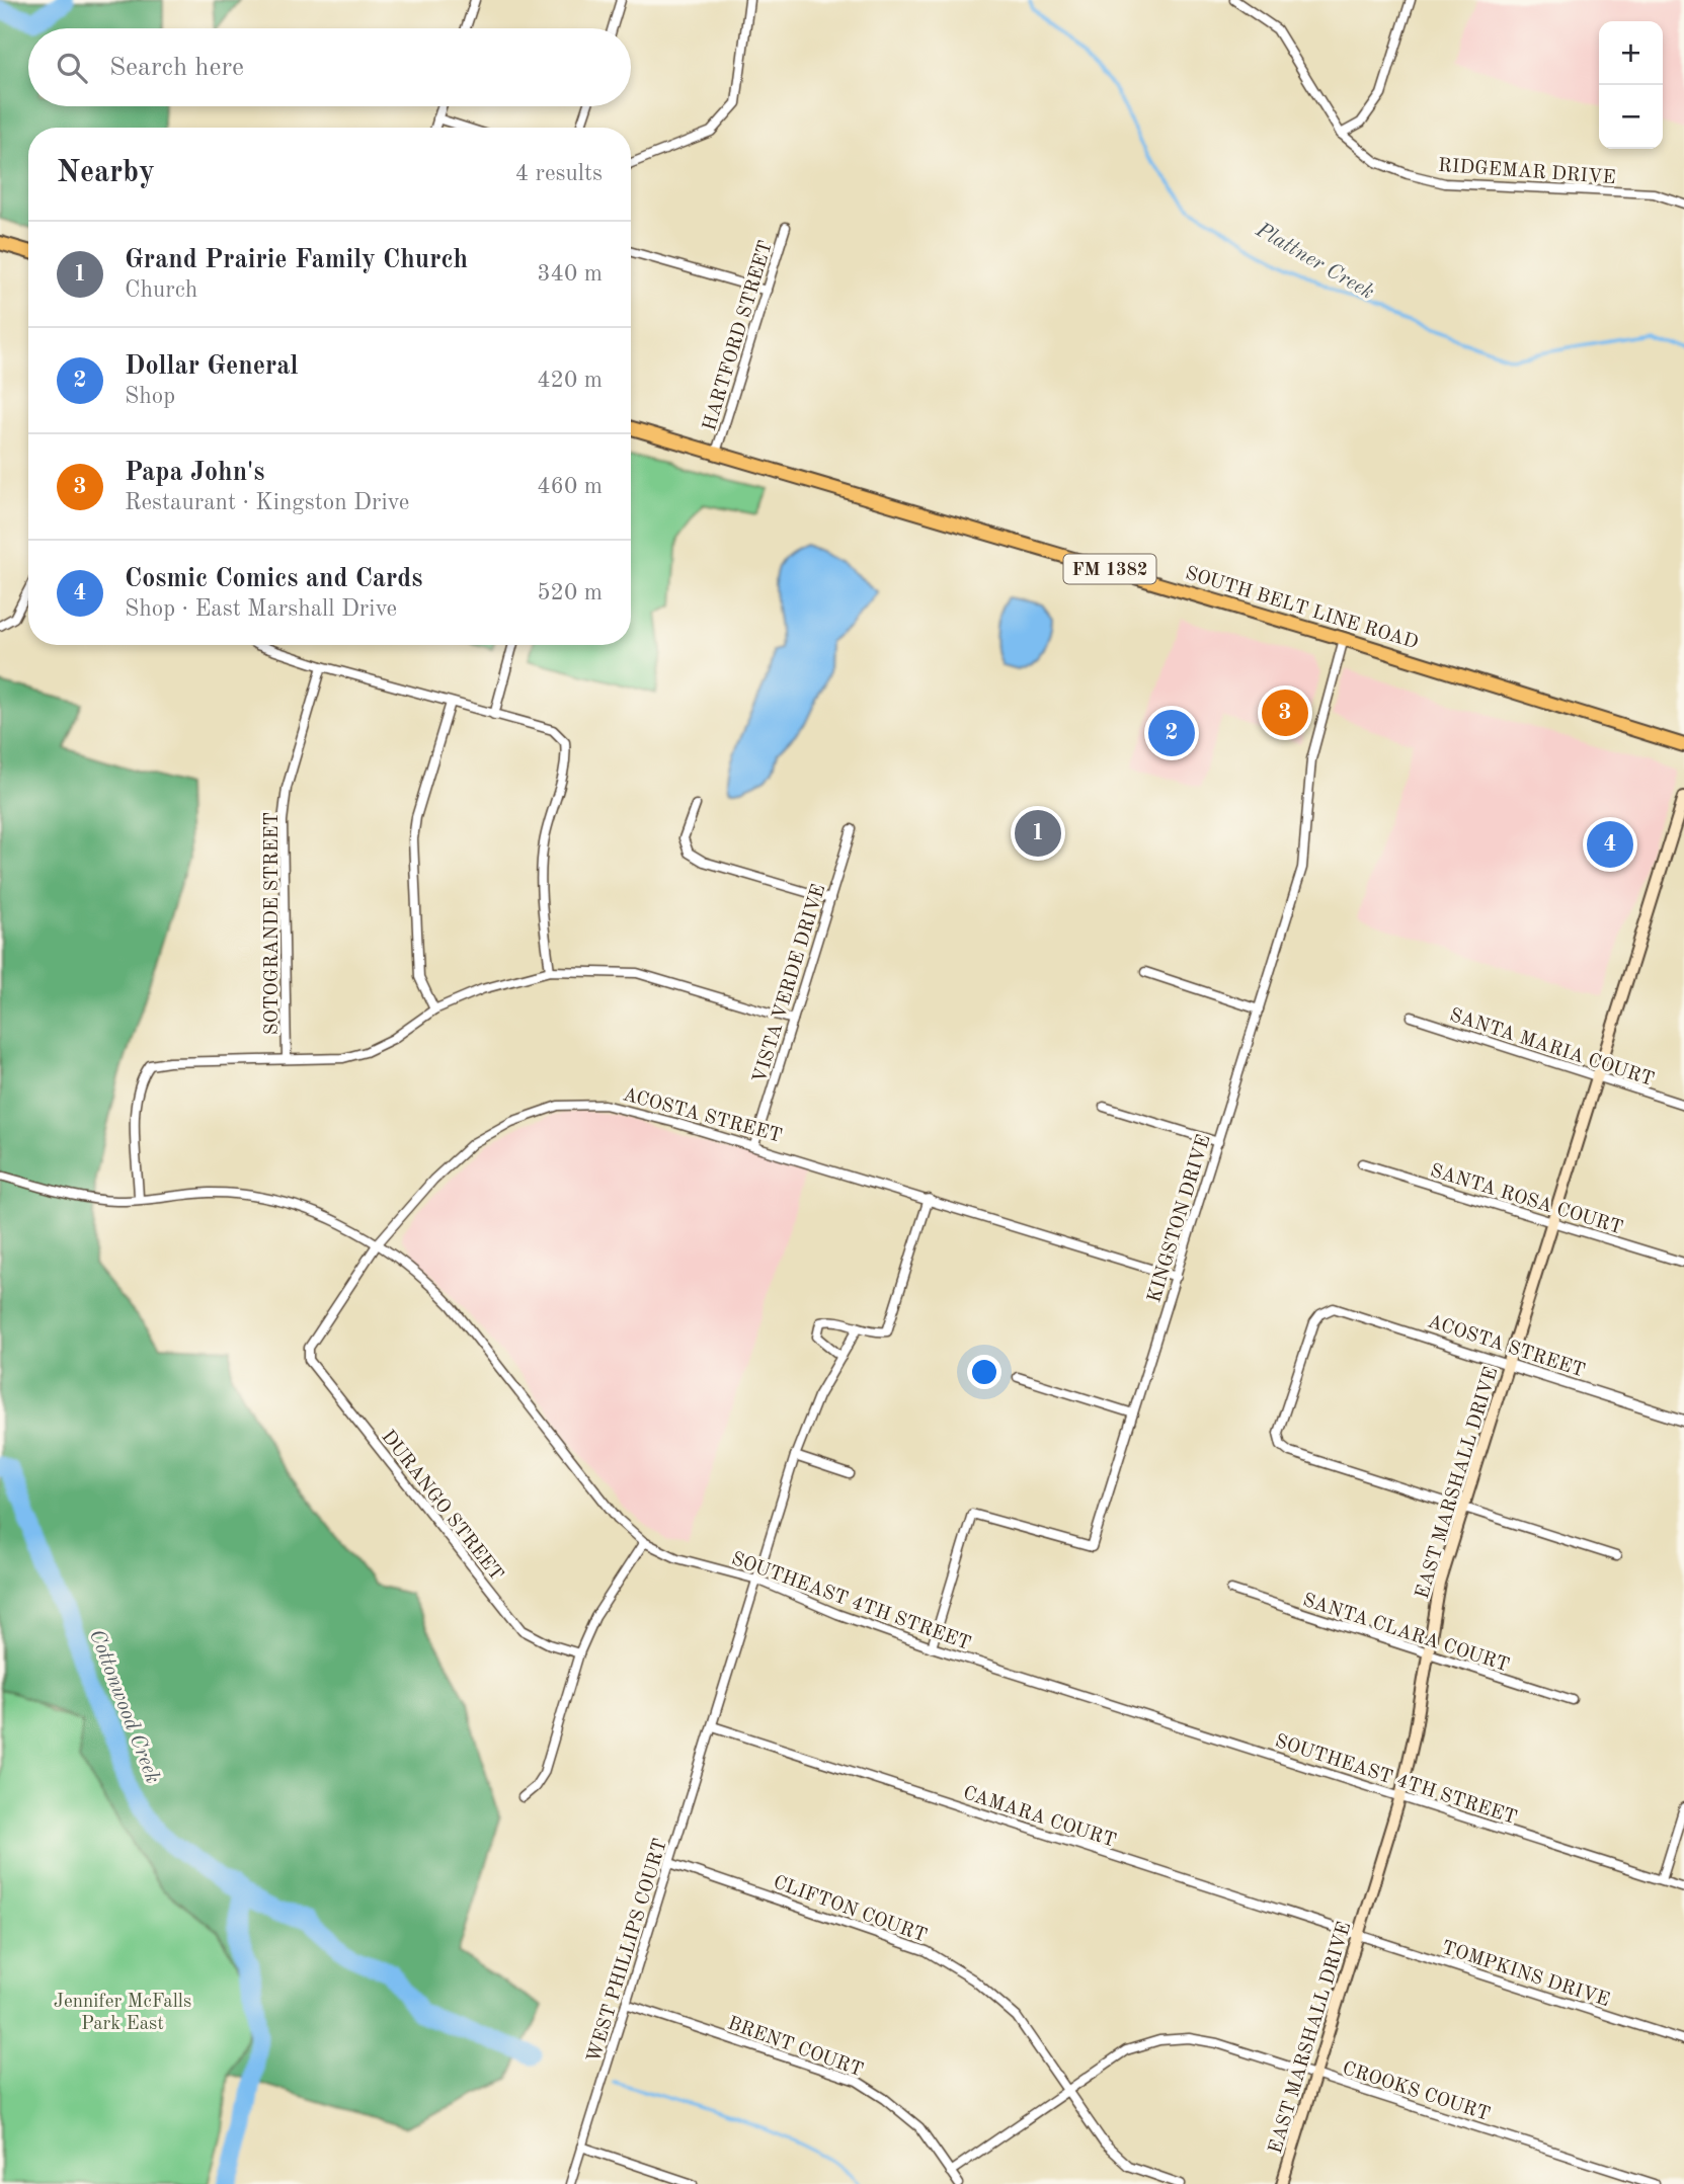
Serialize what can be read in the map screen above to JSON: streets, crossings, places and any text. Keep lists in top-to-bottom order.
{
  "streets": {
    "main road": ["FM 1382", "SOUTH BELT LINE ROAD", "EAST MARSHALL DRIVE"],
    "street": [
      "RIDGEMAR DRIVE",
      "HARTFORD STREET",
      "SOTOGRANDE STREET",
      "VISTA VERDE DRIVE",
      "SANTA MARIA COURT",
      "ACOSTA STREET",
      "SANTA ROSA COURT",
      "KINGSTON DRIVE",
      "DURANGO STREET",
      "SOUTHEAST 4TH STREET",
      "SANTA CLARA COURT",
      "CAMARA COURT",
      "CLIFTON COURT",
      "WEST PHILLIPS COURT",
      "TOMPKINS DRIVE",
      "BRENT COURT",
      "CROOKS COURT"
    ]
  },
  "crossings": [
    ["HARTFORD STREET", "SOUTH BELT LINE ROAD"],
    ["SOUTH BELT LINE ROAD", "KINGSTON DRIVE"],
    ["VISTA VERDE DRIVE", "ACOSTA STREET"],
    ["SANTA MARIA COURT", "EAST MARSHALL DRIVE"],
    ["ACOSTA STREET", "KINGSTON DRIVE"],
    ["ACOSTA STREET", "EAST MARSHALL DRIVE"],
    ["ACOSTA STREET", "DURANGO STREET"],
    ["ACOSTA STREET", "SOUTHEAST 4TH STREET"],
    ["SANTA ROSA COURT", "EAST MARSHALL DRIVE"],
    ["KINGSTON DRIVE", "SOUTHEAST 4TH STREET"],
    ["EAST MARSHALL DRIVE", "SOUTHEAST 4TH STREET"],
    ["EAST MARSHALL DRIVE", "SANTA CLARA COURT"],
    ["EAST MARSHALL DRIVE", "CAMARA COURT"],
    ["EAST MARSHALL DRIVE", "TOMPKINS DRIVE"],
    ["EAST MARSHALL DRIVE", "CROOKS COURT"],
    ["SOUTHEAST 4TH STREET", "WEST PHILLIPS COURT"],
    ["CAMARA COURT", "WEST PHILLIPS COURT"],
    ["CAMARA COURT", "TOMPKINS DRIVE"],
    ["CLIFTON COURT", "WEST PHILLIPS COURT"],
    ["CLIFTON COURT", "CROOKS COURT"],
    ["WEST PHILLIPS COURT", "BRENT COURT"],
    ["BRENT COURT", "CROOKS COURT"]
  ],
  "water": ["Plattner Creek", "Cottonwood Creek"],
  "parks": ["Jennifer McFalls Park East"],
  "page": {
    "map_buttons": ["+", "−"],
    "search": "Search here",
    "heading": ["Nearby", "4 results"],
    "list": [
      {
        "mark": "1",
        "name": "Grand Prairie Family Church",
        "note": "Church",
        "value": "340 m"
      },
      {
        "mark": "2",
        "name": "Dollar General",
        "note": "Shop",
        "value": "420 m"
      },
      {
        "mark": "3",
        "name": "Papa John's",
        "note": "Restaurant · Kingston Drive",
        "value": "460 m"
      },
      {
        "mark": "4",
        "name": "Cosmic Comics and Cards",
        "note": "Shop · East Marshall Drive",
        "value": "520 m"
      }
    ],
    "pins": [
      "3",
      "2",
      "1",
      "4"
    ]
  }
}
